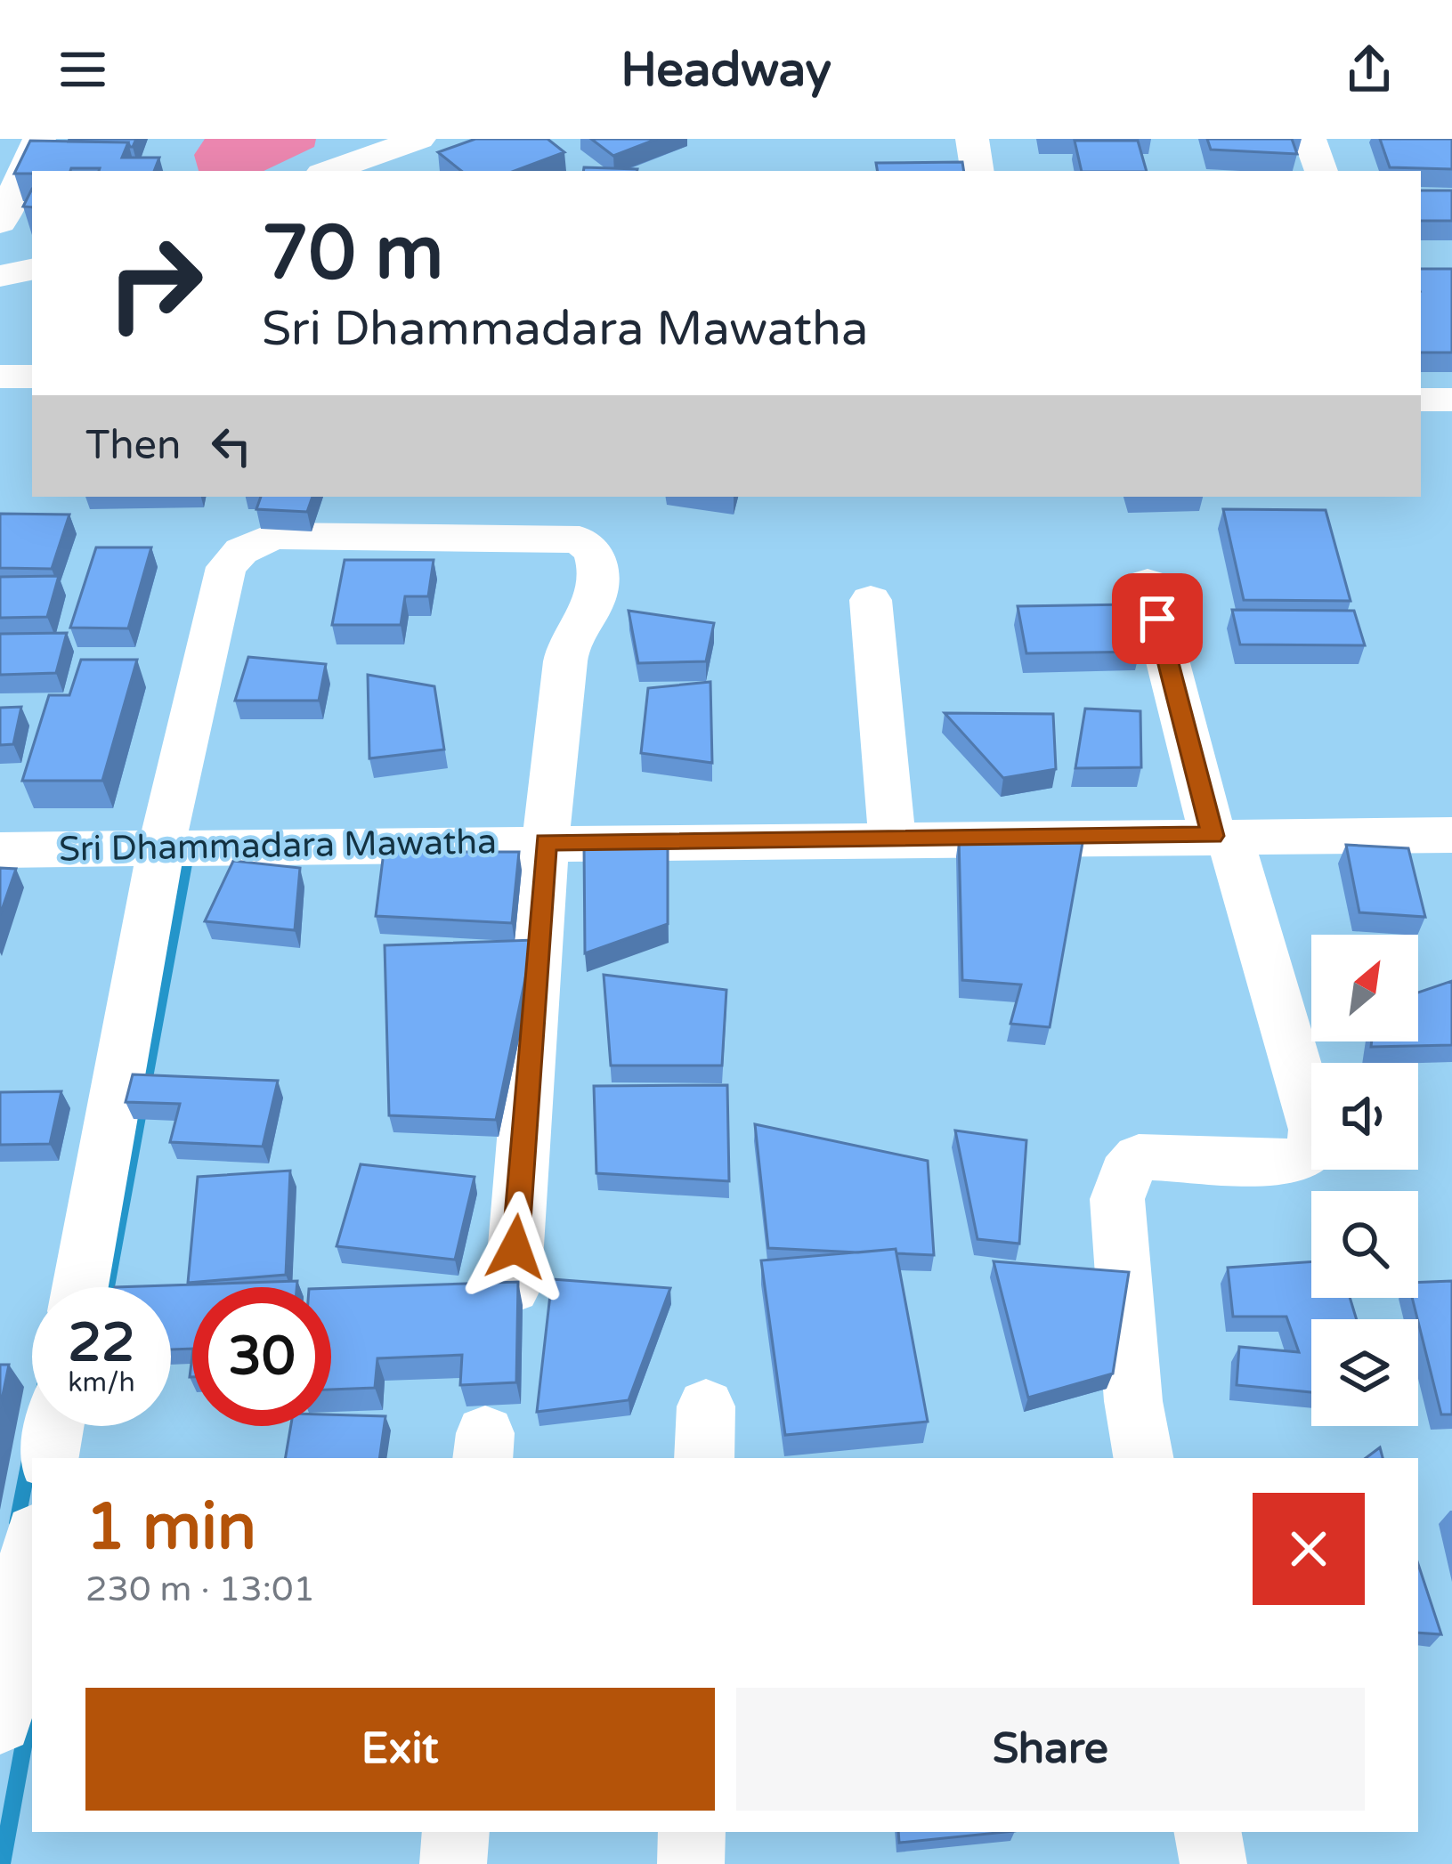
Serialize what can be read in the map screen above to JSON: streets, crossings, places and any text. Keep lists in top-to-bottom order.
{
  "streets": {
    "street": ["Sri Dhammadara Mawatha"]
  },
  "north": "top right",
  "page": {
    "header": "Headway",
    "turn": ["70 m", "Sri Dhammadara Mawatha"],
    "then": "Then",
    "speed": "22 km/h",
    "limit": "30",
    "heading": ["1 min", "230 m · 13:01"],
    "buttons": ["Exit", "Share"]
  }
}
